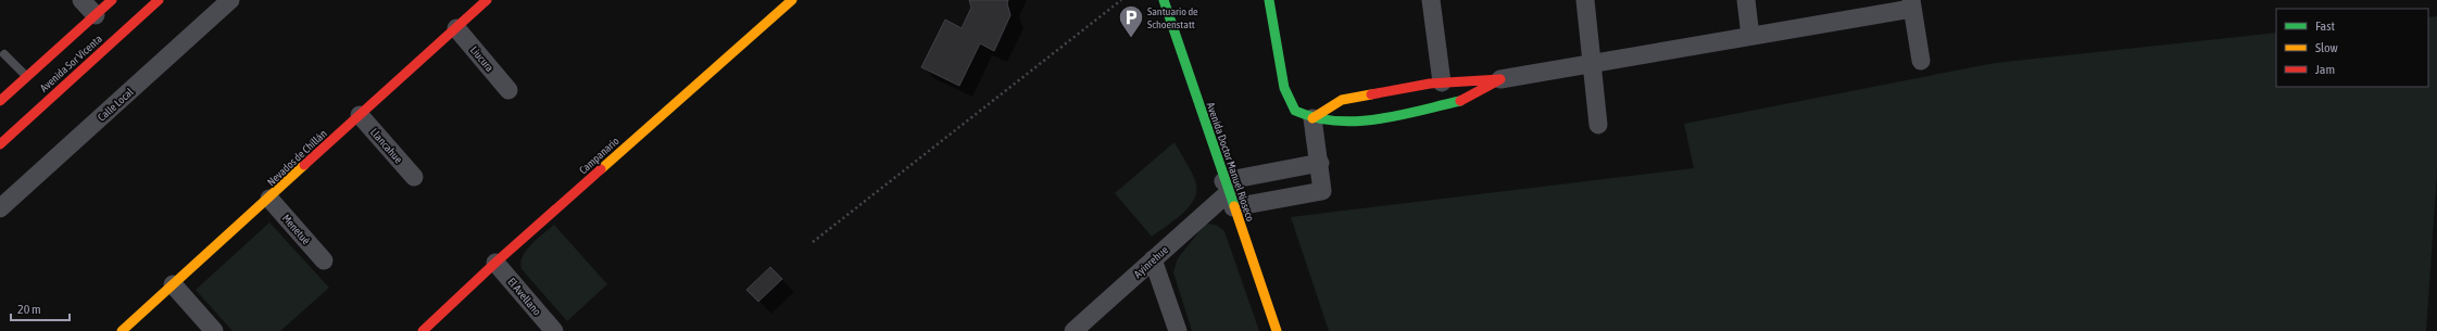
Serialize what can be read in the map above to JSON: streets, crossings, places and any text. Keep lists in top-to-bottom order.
{
  "streets": {
    "street": [
      "Liucura",
      "Avenida Sor Vicenta",
      "Calle Local",
      "Llancahue",
      "Campanario",
      "Nevados de Chillán",
      "Avenida Doctor Manuel Rioseco",
      "Menetué",
      "Ayinrehue",
      "El Avellano"
    ]
  },
  "crossings": [
    ["Liucura", "Nevados de Chillán"],
    ["Llancahue", "Nevados de Chillán"],
    ["Campanario", "El Avellano"],
    ["Nevados de Chillán", "Menetué"],
    ["Avenida Doctor Manuel Rioseco", "Ayinrehue"]
  ],
  "places": {
    "parking": ["Santuario de Schoenstatt"]
  },
  "legend": ["Fast", "Slow", "Jam"],
  "scale_bar": "20 m"
}
